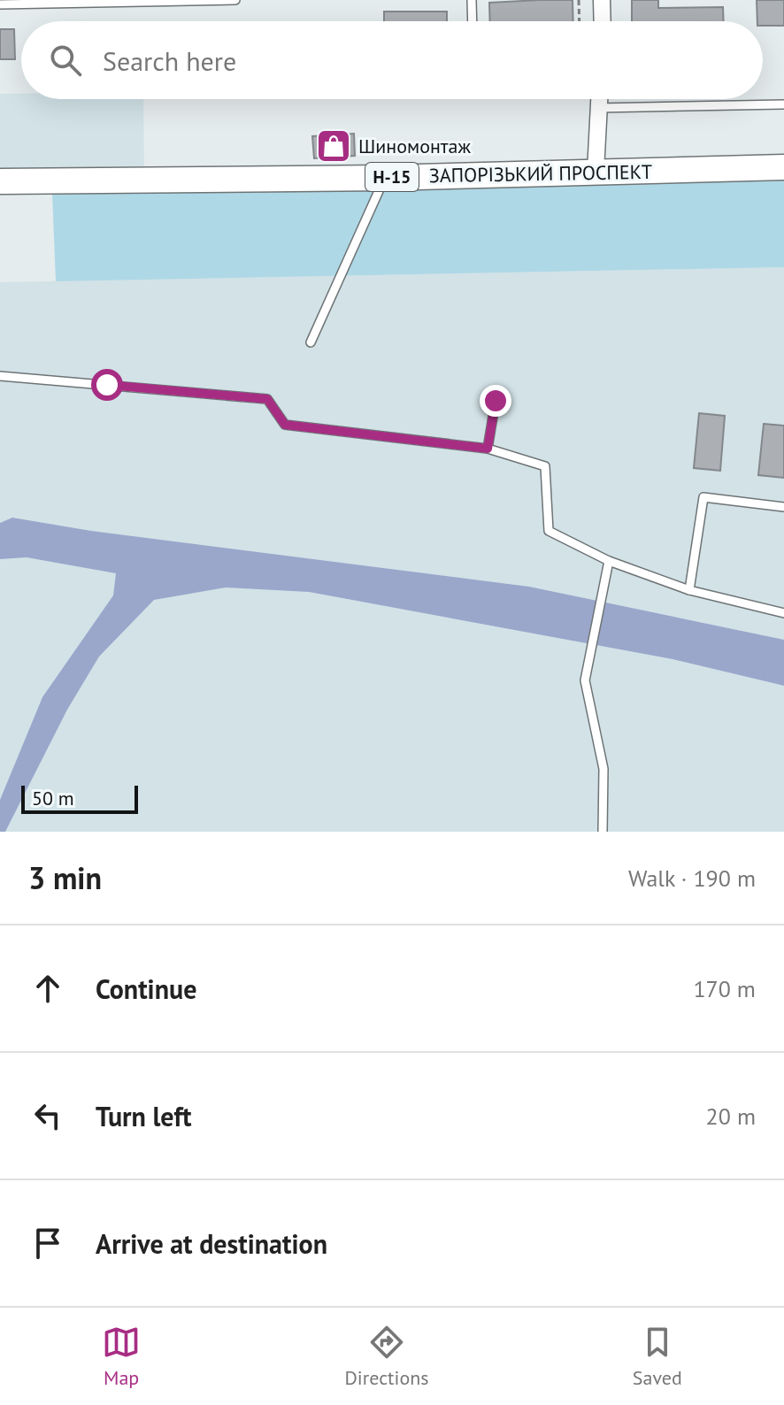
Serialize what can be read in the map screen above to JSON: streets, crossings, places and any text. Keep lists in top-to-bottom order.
{
  "streets": {
    "main road": ["ЗАПОРІЗЬКИЙ ПРОСПЕКТ", "Н-15"]
  },
  "places": {
    "shop": ["Шиномонтаж"]
  },
  "scale_bar": "50 m",
  "page": {
    "search": "Search here",
    "scale": "50 m",
    "heading": ["3 min", "Walk · 190 m"],
    "list": [
      ["Continue", "170 m"],
      ["Turn left", "20 m"],
      "Arrive at destination"
    ],
    "nav": ["Map", "Directions", "Saved"]
  }
}
